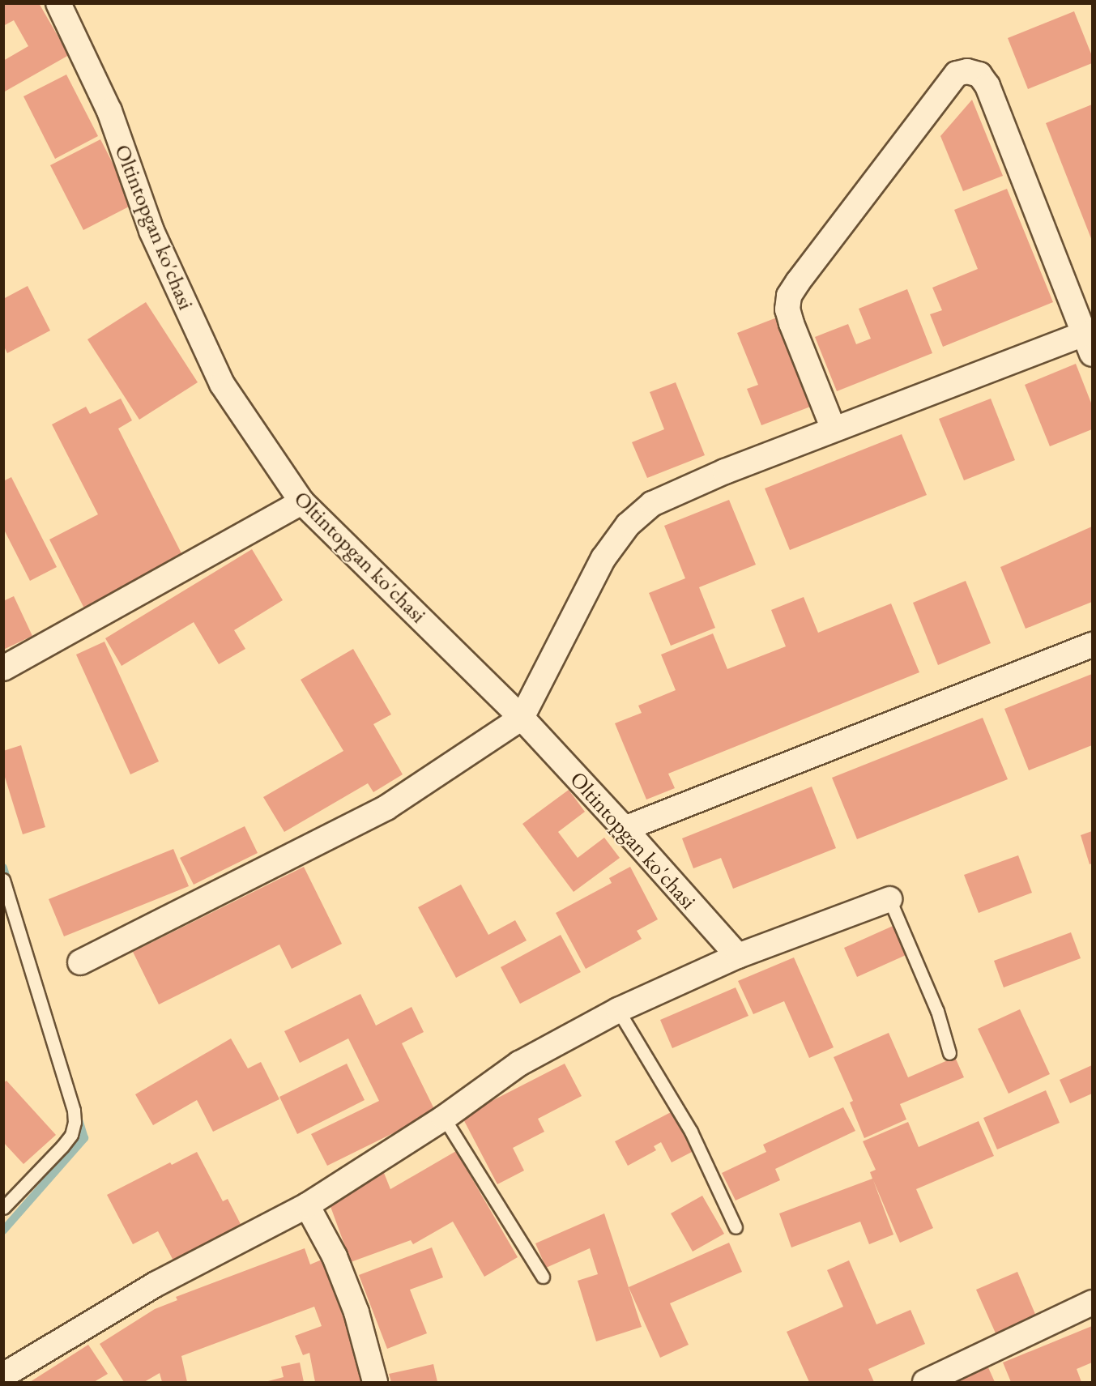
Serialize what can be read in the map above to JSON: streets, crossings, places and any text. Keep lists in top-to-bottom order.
{
  "streets": {
    "street": ["Oltintopgan ko'chasi"]
  }
}
